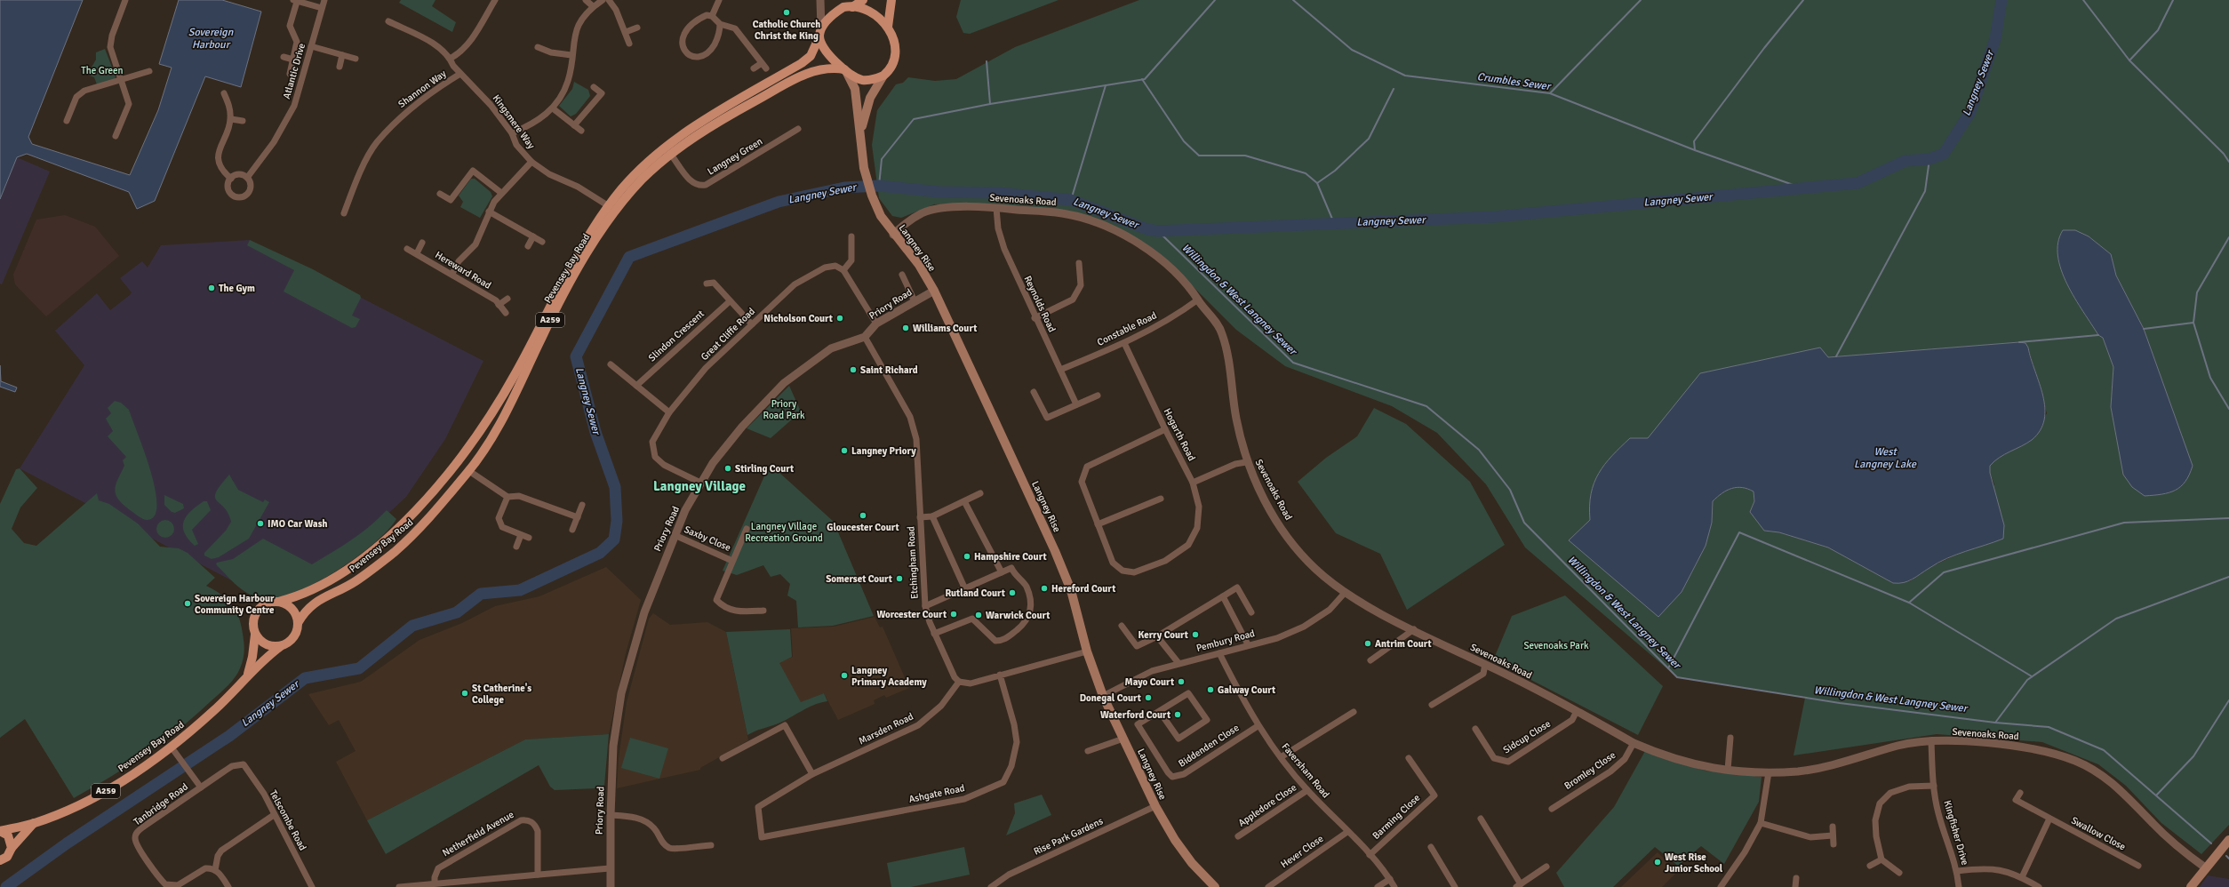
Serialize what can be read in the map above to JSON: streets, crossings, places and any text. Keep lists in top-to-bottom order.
{
  "streets": {
    "main road": ["Langney Rise", "Pevensey Bay Road", "A259"],
    "street": [
      "Atlantic Drive",
      "Shannon Way",
      "Kingsmere Way",
      "Langney Green",
      "Sevenoaks Road",
      "Hereward Road",
      "Priory Road",
      "Reynolds Road",
      "Constable Road",
      "Great Cliffe Road",
      "Slindon Crescent",
      "Hogarth Road",
      "Saxby Close",
      "Etchingham Road",
      "Pembury Road",
      "Marsden Road",
      "Sidcup Close",
      "Biddenden Close",
      "Faversham Road",
      "Bromley Close",
      "Ashgate Road",
      "Tanbridge Road",
      "Appledore Close",
      "Barming Close",
      "Telscombe Road",
      "Kingfisher Drive",
      "Netherfield Avenue",
      "Swallow Close",
      "Rise Park Gardens",
      "Hever Close"
    ]
  },
  "crossings": [
    ["Shannon Way", "Kingsmere Way"],
    ["Kingsmere Way", "Pevensey Bay Road"],
    ["Langney Green", "Pevensey Bay Road"],
    ["Sevenoaks Road", "Langney Rise"],
    ["Sevenoaks Road", "Reynolds Road"],
    ["Sevenoaks Road", "Constable Road"],
    ["Sevenoaks Road", "Pembury Road"],
    ["Sevenoaks Road", "Sidcup Close"],
    ["Sevenoaks Road", "Bromley Close"],
    ["Sevenoaks Road", "Kingfisher Drive"],
    ["Langney Rise", "Pevensey Bay Road"],
    ["Langney Rise", "Priory Road"],
    ["Langney Rise", "Pembury Road"],
    ["Langney Rise", "Rise Park Gardens"],
    ["Pevensey Bay Road", "Tanbridge Road"],
    ["Priory Road", "Great Cliffe Road"],
    ["Priory Road", "Saxby Close"],
    ["Priory Road", "Etchingham Road"],
    ["Reynolds Road", "Constable Road"],
    ["Constable Road", "Hogarth Road"],
    ["Etchingham Road", "Marsden Road"],
    ["Pembury Road", "Faversham Road"],
    ["Marsden Road", "Ashgate Road"],
    ["Biddenden Close", "Faversham Road"],
    ["Faversham Road", "Appledore Close"],
    ["Faversham Road", "Barming Close"],
    ["Faversham Road", "Hever Close"],
    ["Tanbridge Road", "Telscombe Road"]
  ],
  "districts": ["Langney Village"],
  "water": [
    "Sovereign Harbour",
    "Crumbles Sewer",
    "Langney Sewer",
    "Willingdon & West Langney Sewer",
    "West Langney Lake"
  ],
  "parks": [
    "The Green",
    "Priory Road Park",
    "Langney Village Recreation Ground",
    "Sevenoaks Park"
  ],
  "places": [
    "Catholic Church Christ the King",
    "The Gym",
    "Nicholson Court",
    "Williams Court",
    "Saint Richard",
    "Langney Priory",
    "Stirling Court",
    "Gloucester Court",
    "IMO Car Wash",
    "Hampshire Court",
    "Somerset Court",
    "Hereford Court",
    "Rutland Court",
    "Sovereign Harbour Community Centre",
    "Worcester Court",
    "Warwick Court",
    "Kerry Court",
    "Antrim Court",
    "Langney Primary Academy",
    "Mayo Court",
    "Galway Court",
    "St Catherine's College",
    "Donegal Court",
    "Waterford Court",
    "West Rise Junior School"
  ]
}
